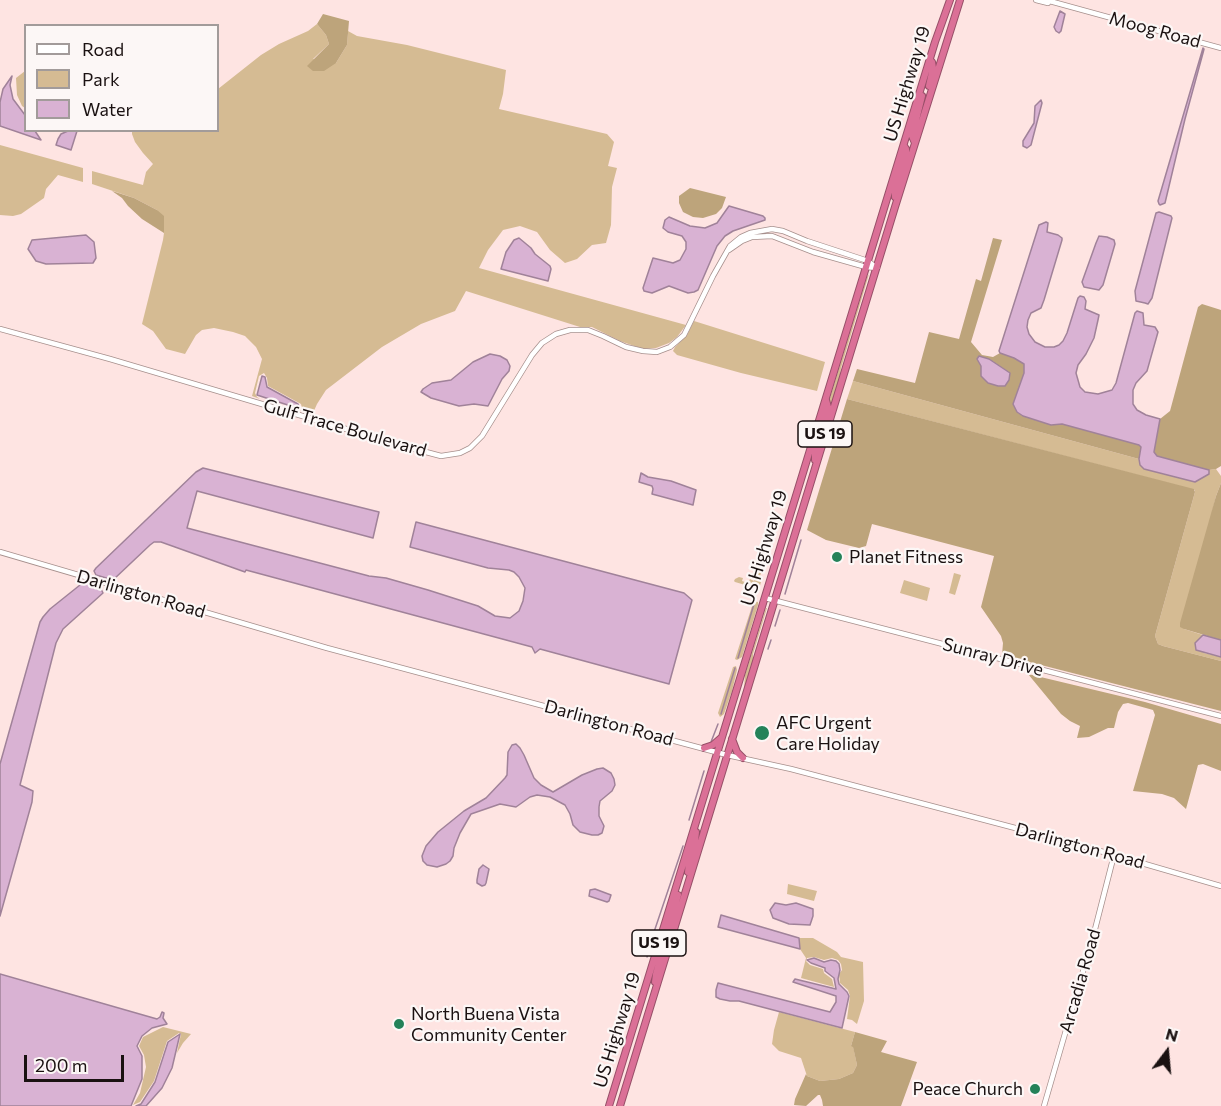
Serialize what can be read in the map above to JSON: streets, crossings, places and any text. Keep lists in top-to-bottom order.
{
  "streets": {
    "highway": ["US Highway 19", "US 19"],
    "street": [
      "Moog Road",
      "Gulf Trace Boulevard",
      "Darlington Road",
      "Sunray Drive",
      "Arcadia Road"
    ]
  },
  "crossings": [
    ["US Highway 19", "Gulf Trace Boulevard"],
    ["US Highway 19", "Darlington Road"],
    ["US Highway 19", "Sunray Drive"],
    ["Darlington Road", "Arcadia Road"]
  ],
  "places": [
    "Planet Fitness",
    "AFC Urgent Care Holiday",
    "North Buena Vista Community Center",
    "Peace Church"
  ],
  "legend": ["Road", "Park", "Water"],
  "scale_bar": "200 m",
  "north": "top"
}
